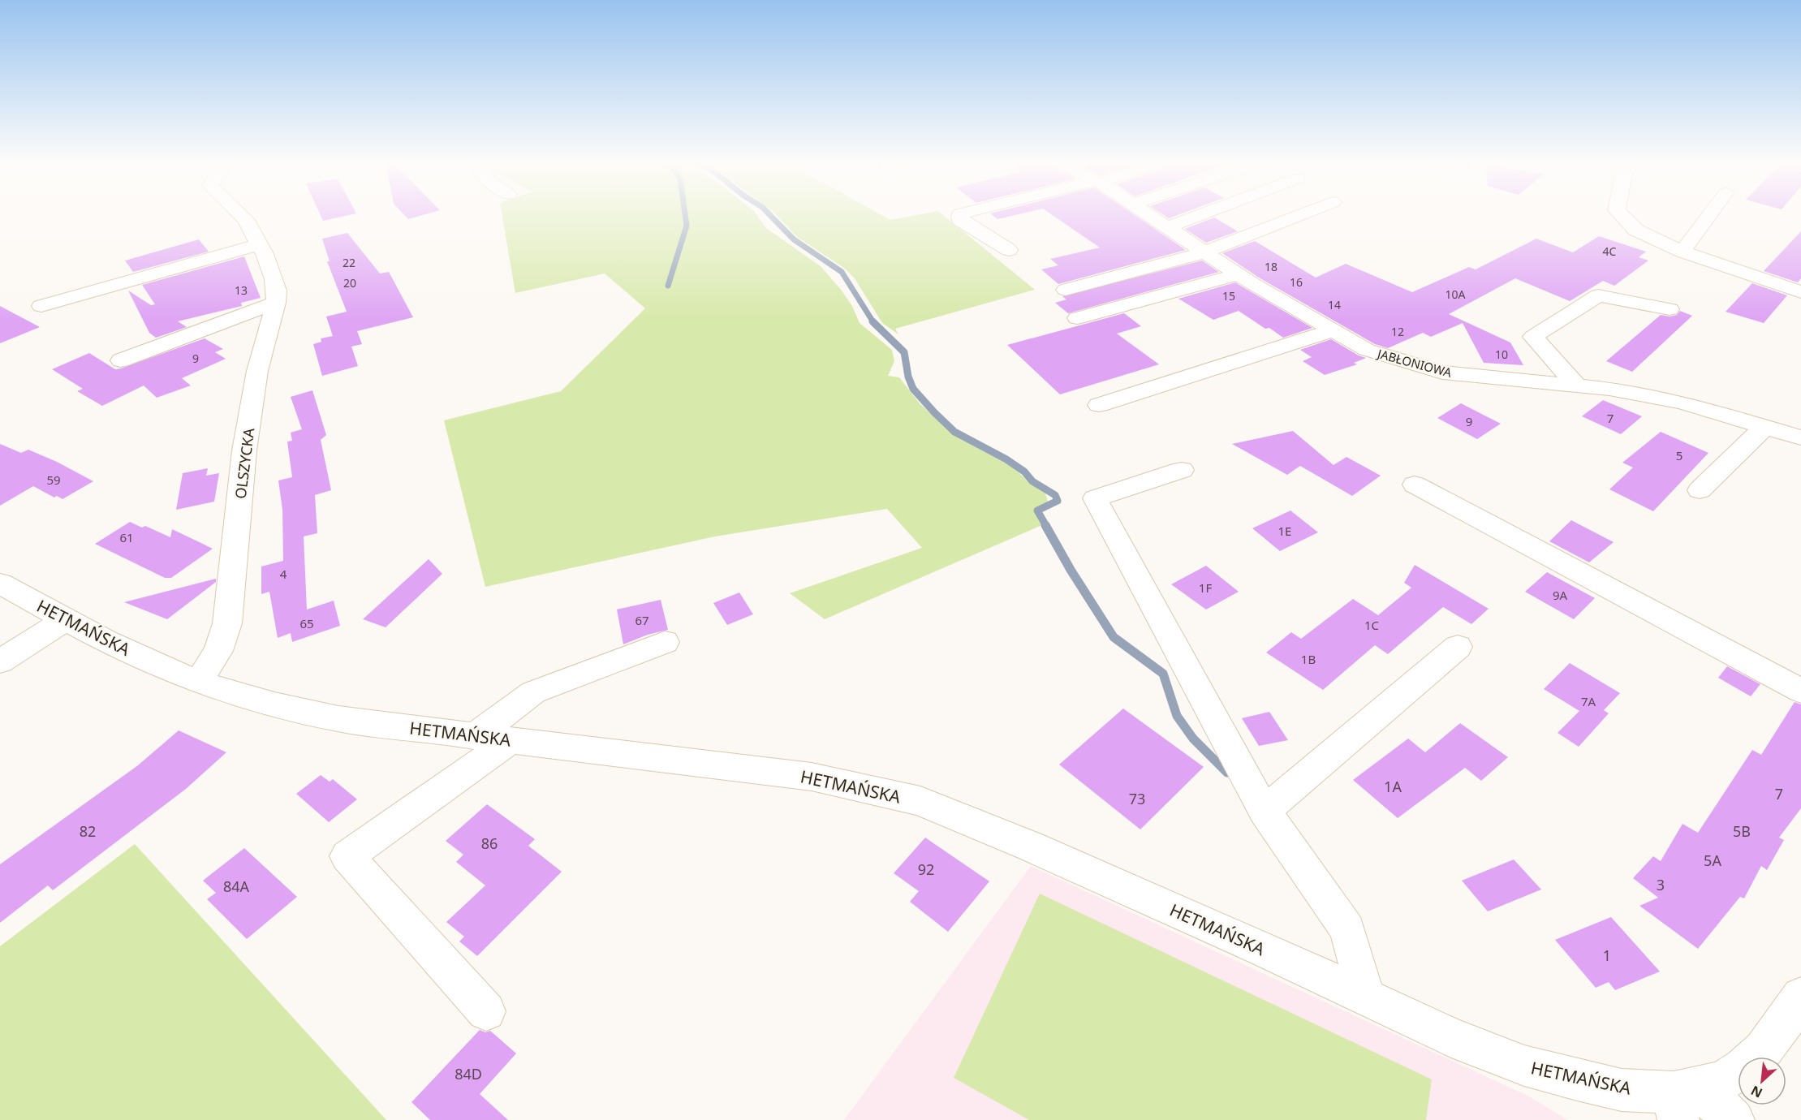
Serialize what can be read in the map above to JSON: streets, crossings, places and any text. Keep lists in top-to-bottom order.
{
  "streets": {
    "street": ["JABŁONIOWA", "OLSZYCKA", "HETMAŃSKA"]
  },
  "crossings": [
    ["OLSZYCKA", "HETMAŃSKA"]
  ],
  "house_numbers": [
    "4C",
    "22",
    "18",
    "16",
    "20",
    "13",
    "10A",
    "15",
    "14",
    "12",
    "10",
    "9",
    "7",
    "9",
    "5",
    "59",
    "1E",
    "61",
    "4",
    "1F",
    "9A",
    "67",
    "65",
    "1C",
    "1B",
    "7A",
    "1A",
    "7",
    "73",
    "82",
    "5B",
    "86",
    "5A",
    "92",
    "3",
    "84A",
    "1",
    "84D"
  ],
  "north": "bottom left"
}
